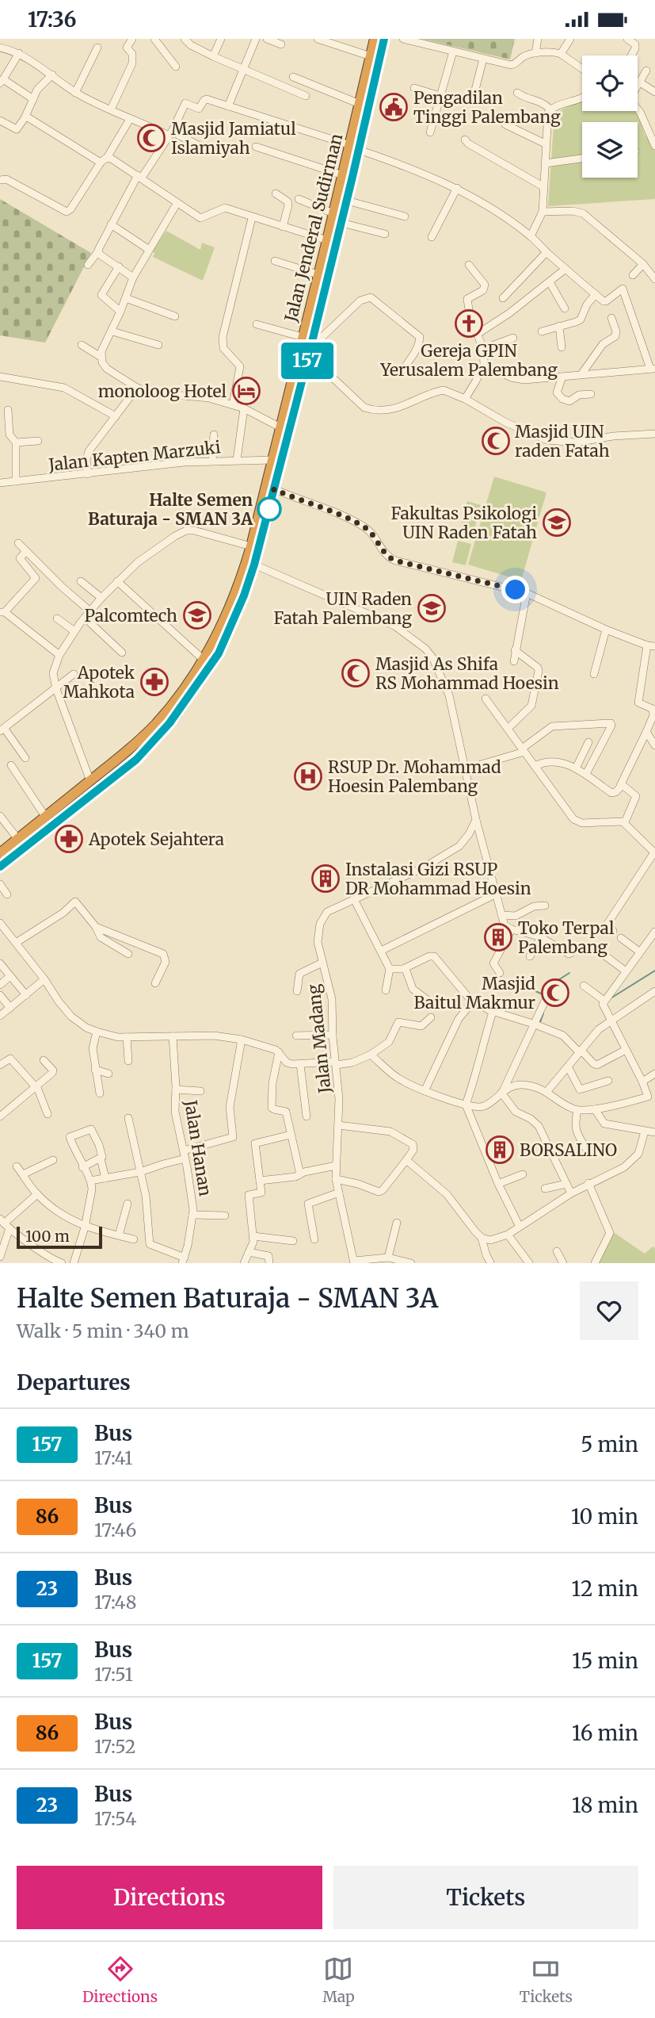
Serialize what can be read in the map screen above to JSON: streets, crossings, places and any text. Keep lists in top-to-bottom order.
{
  "streets": {
    "highway": ["Jalan Jenderal Sudirman"],
    "street": ["Jalan Kapten Marzuki", "Jalan Madang", "Jalan Hanan"]
  },
  "crossings": [
    ["Jalan Jenderal Sudirman", "Jalan Kapten Marzuki"]
  ],
  "places": {
    "public building": ["Pengadilan Tinggi Palembang"],
    "mosque": [
      "Masjid Jamiatul Islamiyah",
      "Masjid UIN raden Fatah",
      "Masjid As Shifa RS Mohammad Hoesin",
      "Masjid Baitul Makmur"
    ],
    "church": ["Gereja GPIN Yerusalem Palembang"],
    "hotel": ["monoloog Hotel"],
    "other": ["Halte Semen Baturaja - SMAN 3A"],
    "school or university": ["Fakultas Psikologi UIN Raden Fatah", "UIN Raden Fatah Palembang", "Palcomtech"],
    "pharmacy": ["Apotek Mahkota", "Apotek Sejahtera"],
    "hospital": ["RSUP Dr. Mohammad Hoesin Palembang"],
    "building": ["Instalasi Gizi RSUP DR Mohammad Hoesin", "Toko Terpal Palembang", "BORSALINO"]
  },
  "lines": ["bus line 157"],
  "scale_bar": "100 m",
  "page": {
    "status": "17:36",
    "on_map": "157",
    "scale": "100 m",
    "heading": [
      ["Halte Semen Baturaja - SMAN 3A", "Walk · 5 min · 340 m"],
      "Departures"
    ],
    "list": [
      {
        "mark": "157",
        "name": "Bus",
        "note": "17:41",
        "value": "5 min"
      },
      {
        "mark": "86",
        "name": "Bus",
        "note": "17:46",
        "value": "10 min"
      },
      {
        "mark": "23",
        "name": "Bus",
        "note": "17:48",
        "value": "12 min"
      },
      {
        "mark": "157",
        "name": "Bus",
        "note": "17:51",
        "value": "15 min"
      },
      {
        "mark": "86",
        "name": "Bus",
        "note": "17:52",
        "value": "16 min"
      },
      {
        "mark": "23",
        "name": "Bus",
        "note": "17:54",
        "value": "18 min"
      }
    ],
    "buttons": ["Directions", "Tickets"],
    "tabs": ["Directions", "Map", "Tickets"]
  }
}
